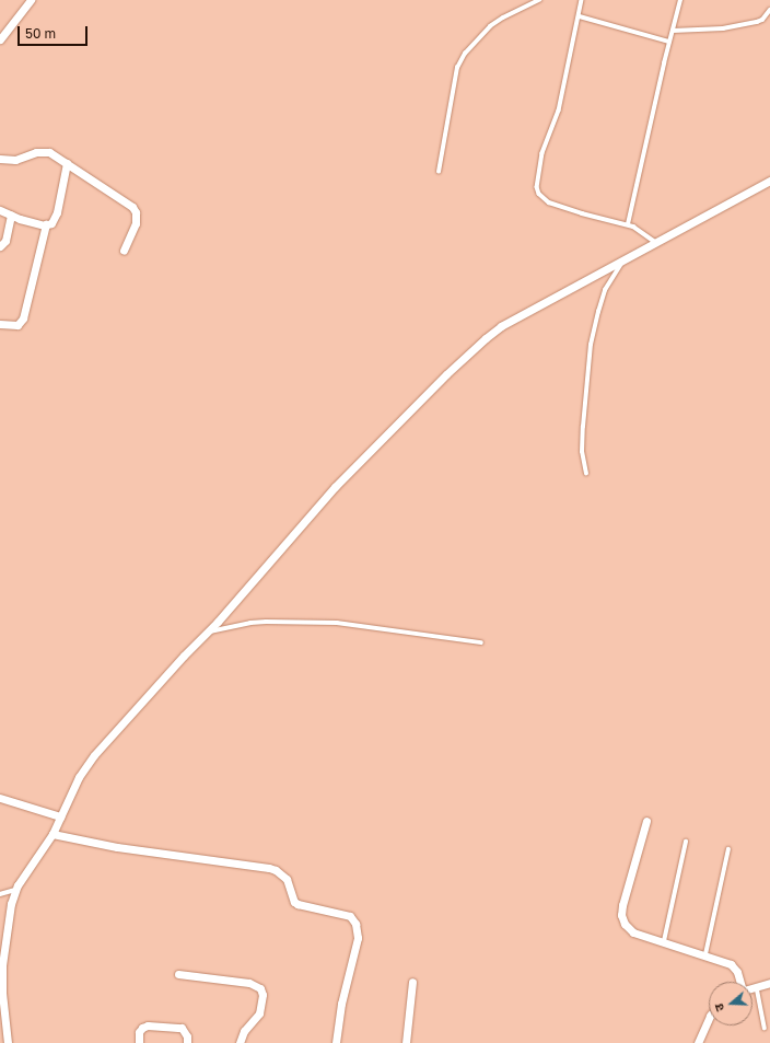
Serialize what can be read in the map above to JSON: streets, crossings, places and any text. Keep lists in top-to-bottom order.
{
  "scale_bar": "50 m",
  "north": "left"
}
